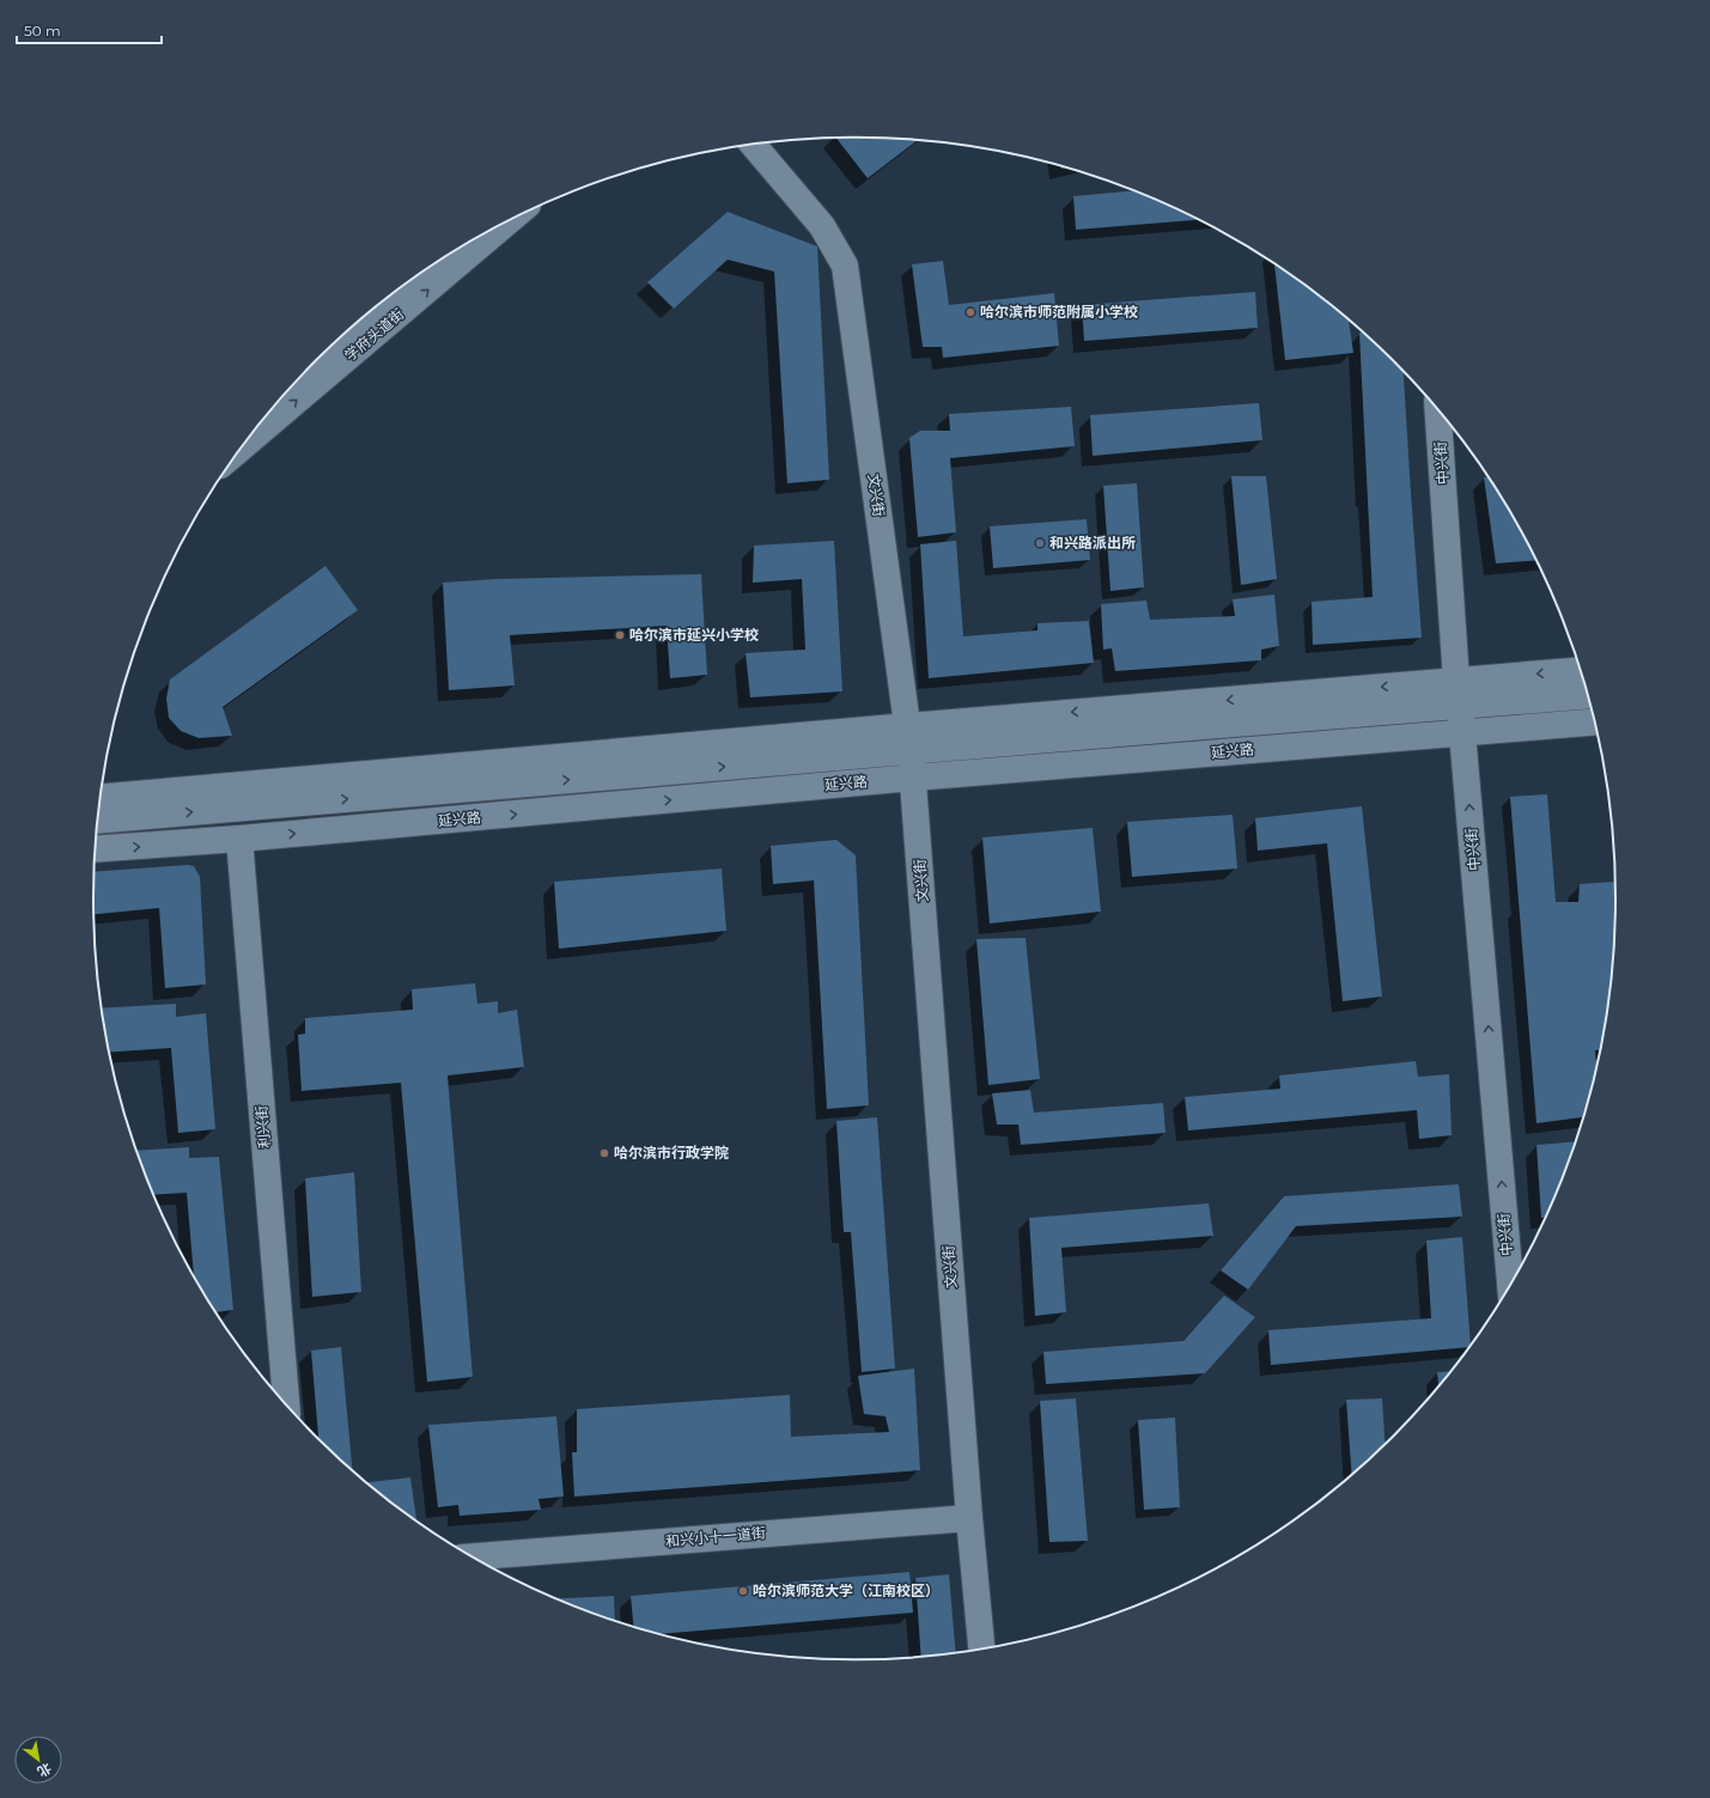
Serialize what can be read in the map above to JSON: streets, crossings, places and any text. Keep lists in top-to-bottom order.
{
  "streets": {
    "main road": [
      "学府头道街",
      "中兴街",
      "文兴街",
      "延兴路",
      "利兴街",
      "和兴小十一道街"
    ]
  },
  "crossings": [
    ["中兴街", "延兴路"],
    ["文兴街", "延兴路"],
    ["文兴街", "和兴小十一道街"],
    ["延兴路", "利兴街"]
  ],
  "one_way": ["学府头道街", "中兴街"],
  "places": [
    "哈尔滨市师范附属小学校",
    "和兴路派出所",
    "哈尔滨市延兴小学校",
    "哈尔滨市行政学院",
    "哈尔滨师范大学（江南校区）"
  ],
  "scale_bar": "50 m",
  "north": "bottom right"
}
